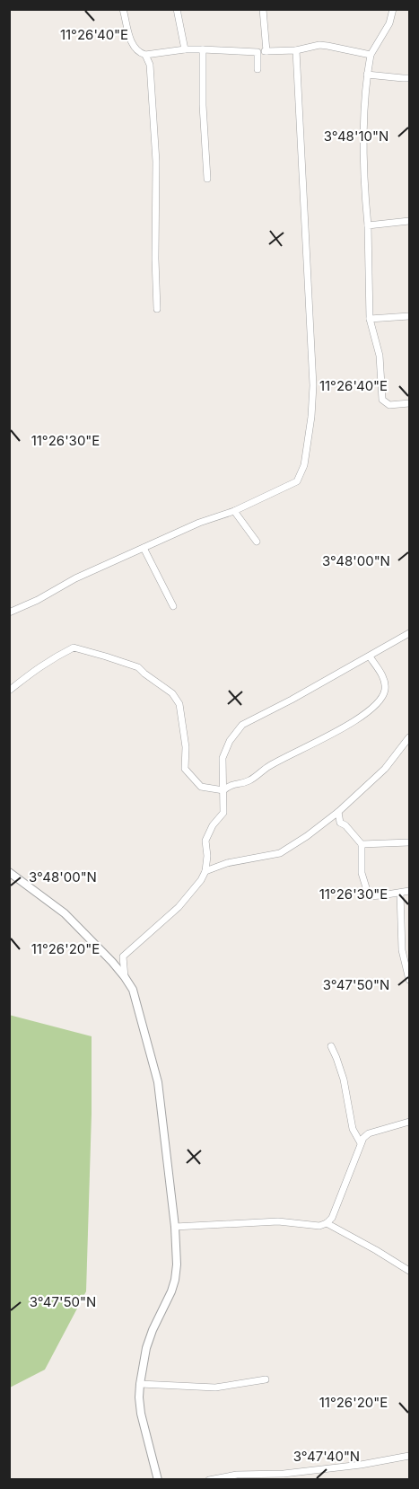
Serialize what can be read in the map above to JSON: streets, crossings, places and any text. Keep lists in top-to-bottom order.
{
  "coordinates": [
    "11°26'40\"E",
    "3°48'10\"N",
    "11°26'30\"E",
    "3°48'00\"N",
    "11°26'20\"E",
    "3°47'50\"N",
    "3°47'40\"N"
  ]
}
